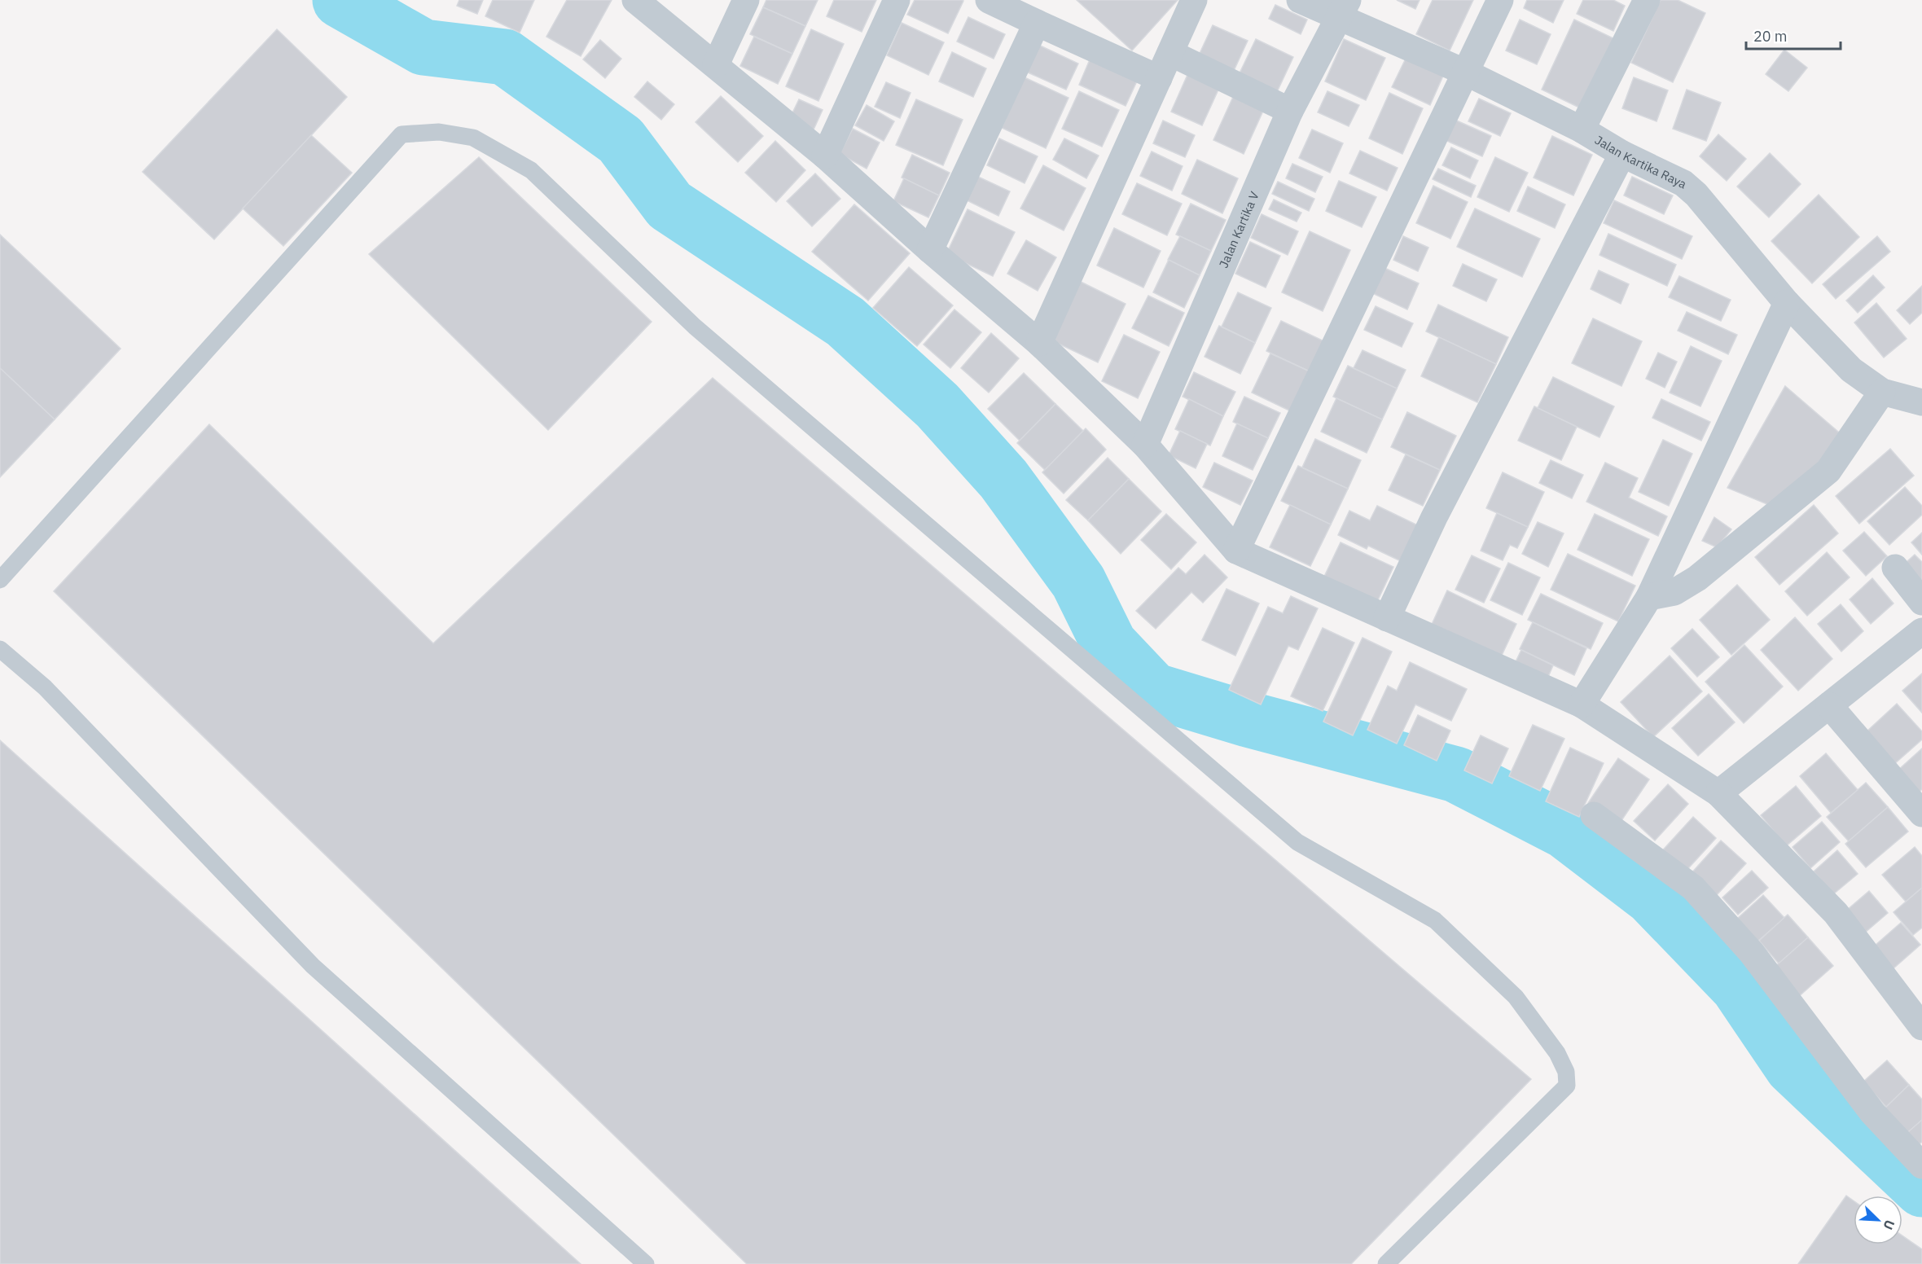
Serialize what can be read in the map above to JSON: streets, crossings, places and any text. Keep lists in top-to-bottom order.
{
  "streets": {
    "street": ["Jalan Kartika Raya", "Jalan Kartika V"]
  },
  "crossings": [
    ["Jalan Kartika Raya", "Jalan Kartika V"]
  ],
  "scale_bar": "20 m",
  "north": "bottom right"
}
